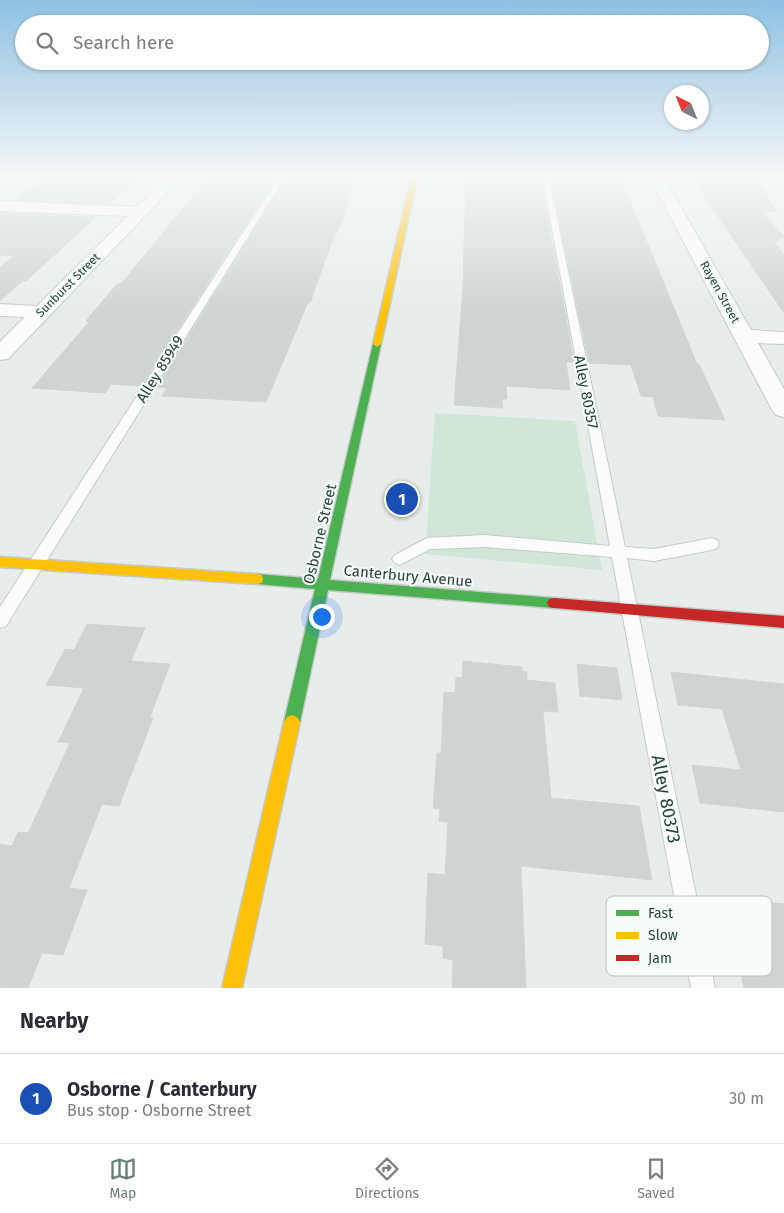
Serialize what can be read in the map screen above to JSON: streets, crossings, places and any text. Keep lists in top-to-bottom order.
{
  "streets": {
    "main road": ["Osborne Street", "Canterbury Avenue"],
    "street": ["Sunburst Street", "Rayen Street"],
    "lane": ["Alley 85949", "Alley 80357", "Alley 80373"]
  },
  "crossings": [
    ["Alley 85949", "Canterbury Avenue"],
    ["Alley 80357", "Canterbury Avenue"],
    ["Alley 80357", "Alley 80373"],
    ["Osborne Street", "Canterbury Avenue"],
    ["Canterbury Avenue", "Alley 80373"]
  ],
  "legend": ["Fast", "Slow", "Jam"],
  "north": "top left",
  "page": {
    "search": "Search here",
    "pins": "1",
    "heading": "Nearby",
    "list": [
      {
        "mark": "1",
        "name": "Osborne / Canterbury",
        "note": "Bus stop · Osborne Street",
        "value": "30 m"
      }
    ],
    "nav": ["Map", "Directions", "Saved"]
  }
}
